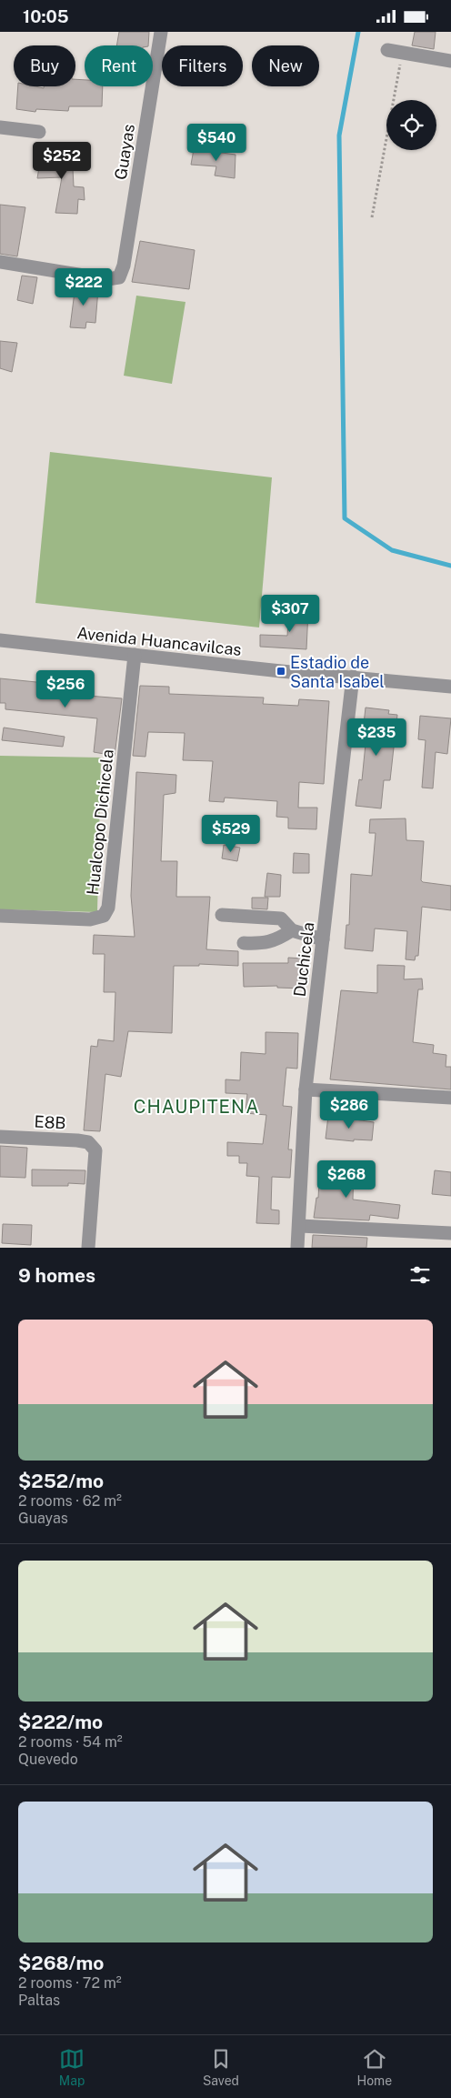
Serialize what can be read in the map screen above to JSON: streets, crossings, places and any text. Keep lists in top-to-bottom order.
{
  "streets": {
    "street": [
      "Guayas",
      "Avenida Huancavilcas",
      "Hualcopo Dichicela",
      "Duchicela",
      "E8B"
    ]
  },
  "crossings": [
    ["Avenida Huancavilcas", "Hualcopo Dichicela"],
    ["Avenida Huancavilcas", "Duchicela"]
  ],
  "districts": ["CHAUPITENA"],
  "places": {
    "transit": ["Estadio de Santa Isabel"]
  },
  "page": {
    "status": "10:05",
    "chip": [
      "Buy",
      "Rent",
      "Filters",
      "New"
    ],
    "price": [
      "$540",
      "$252",
      "$222",
      "$307",
      "$256",
      "$235",
      "$529",
      "$286",
      "$268"
    ],
    "heading": "9 homes",
    "list": [
      {
        "name": "$252/mo",
        "note": "2 rooms · 62 m² · Guayas"
      },
      {
        "name": "$222/mo",
        "note": "2 rooms · 54 m² · Quevedo"
      },
      {
        "name": "$268/mo",
        "note": "2 rooms · 72 m² · Paltas"
      }
    ],
    "tabs": ["Map", "Saved", "Home"]
  }
}
